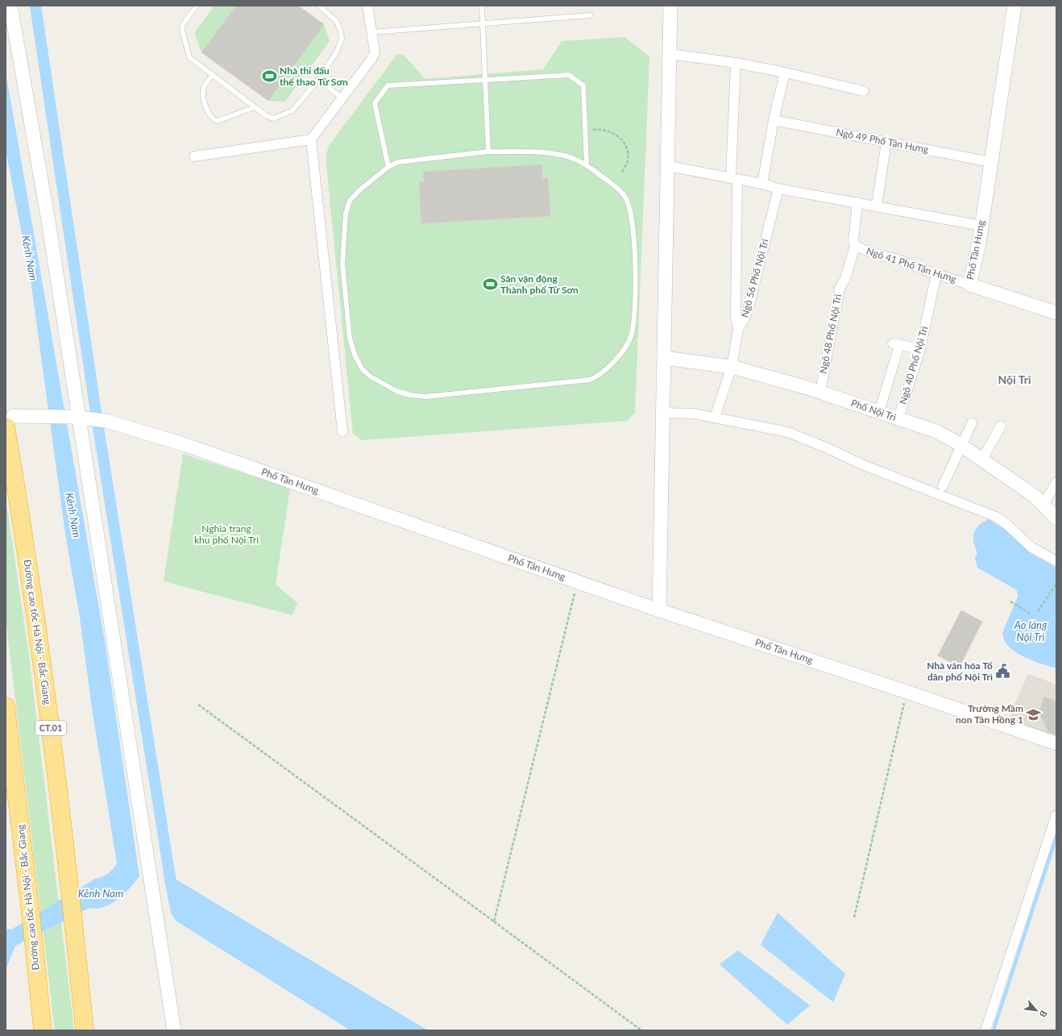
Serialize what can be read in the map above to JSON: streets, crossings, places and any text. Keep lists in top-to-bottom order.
{
  "streets": {
    "highway": ["Đường cao tốc Hà Nội - Bắc Giang", "CT.01"],
    "street": [
      "Ngõ 49 Phố Tân Hưng",
      "Phố Tân Hưng",
      "Ngõ 41 Phố Tân Hưng",
      "Ngõ 56 Phố Nội Trì",
      "Ngõ 48 Phố Nội Trì",
      "Ngõ 40 Phố Nội Trì",
      "Phố Nội Trì"
    ]
  },
  "crossings": [
    ["Ngõ 49 Phố Tân Hưng", "Phố Tân Hưng"],
    ["Phố Tân Hưng", "Ngõ 41 Phố Tân Hưng"],
    ["Phố Tân Hưng", "Đường cao tốc Hà Nội - Bắc Giang"],
    ["Ngõ 41 Phố Tân Hưng", "Ngõ 48 Phố Nội Trì"],
    ["Ngõ 41 Phố Tân Hưng", "Ngõ 40 Phố Nội Trì"],
    ["Ngõ 56 Phố Nội Trì", "Phố Nội Trì"],
    ["Ngõ 48 Phố Nội Trì", "Phố Nội Trì"],
    ["Ngõ 40 Phố Nội Trì", "Phố Nội Trì"]
  ],
  "districts": ["Nội Trì"],
  "water": ["Kênh Nam", "Ao làng Nội Trì"],
  "parks": ["Nghĩa trang khu phố Nội Trì"],
  "places": {
    "sports": ["Nhà thi đấu thể thao Từ Sơn", "Sân vận động Thành phố Từ Sơn"],
    "public building": ["Nhà văn hóa Tổ dân phố Nội Trì"],
    "school or university": ["Trường Mầm non Tân Hồng 1"]
  },
  "north": "bottom right"
}
